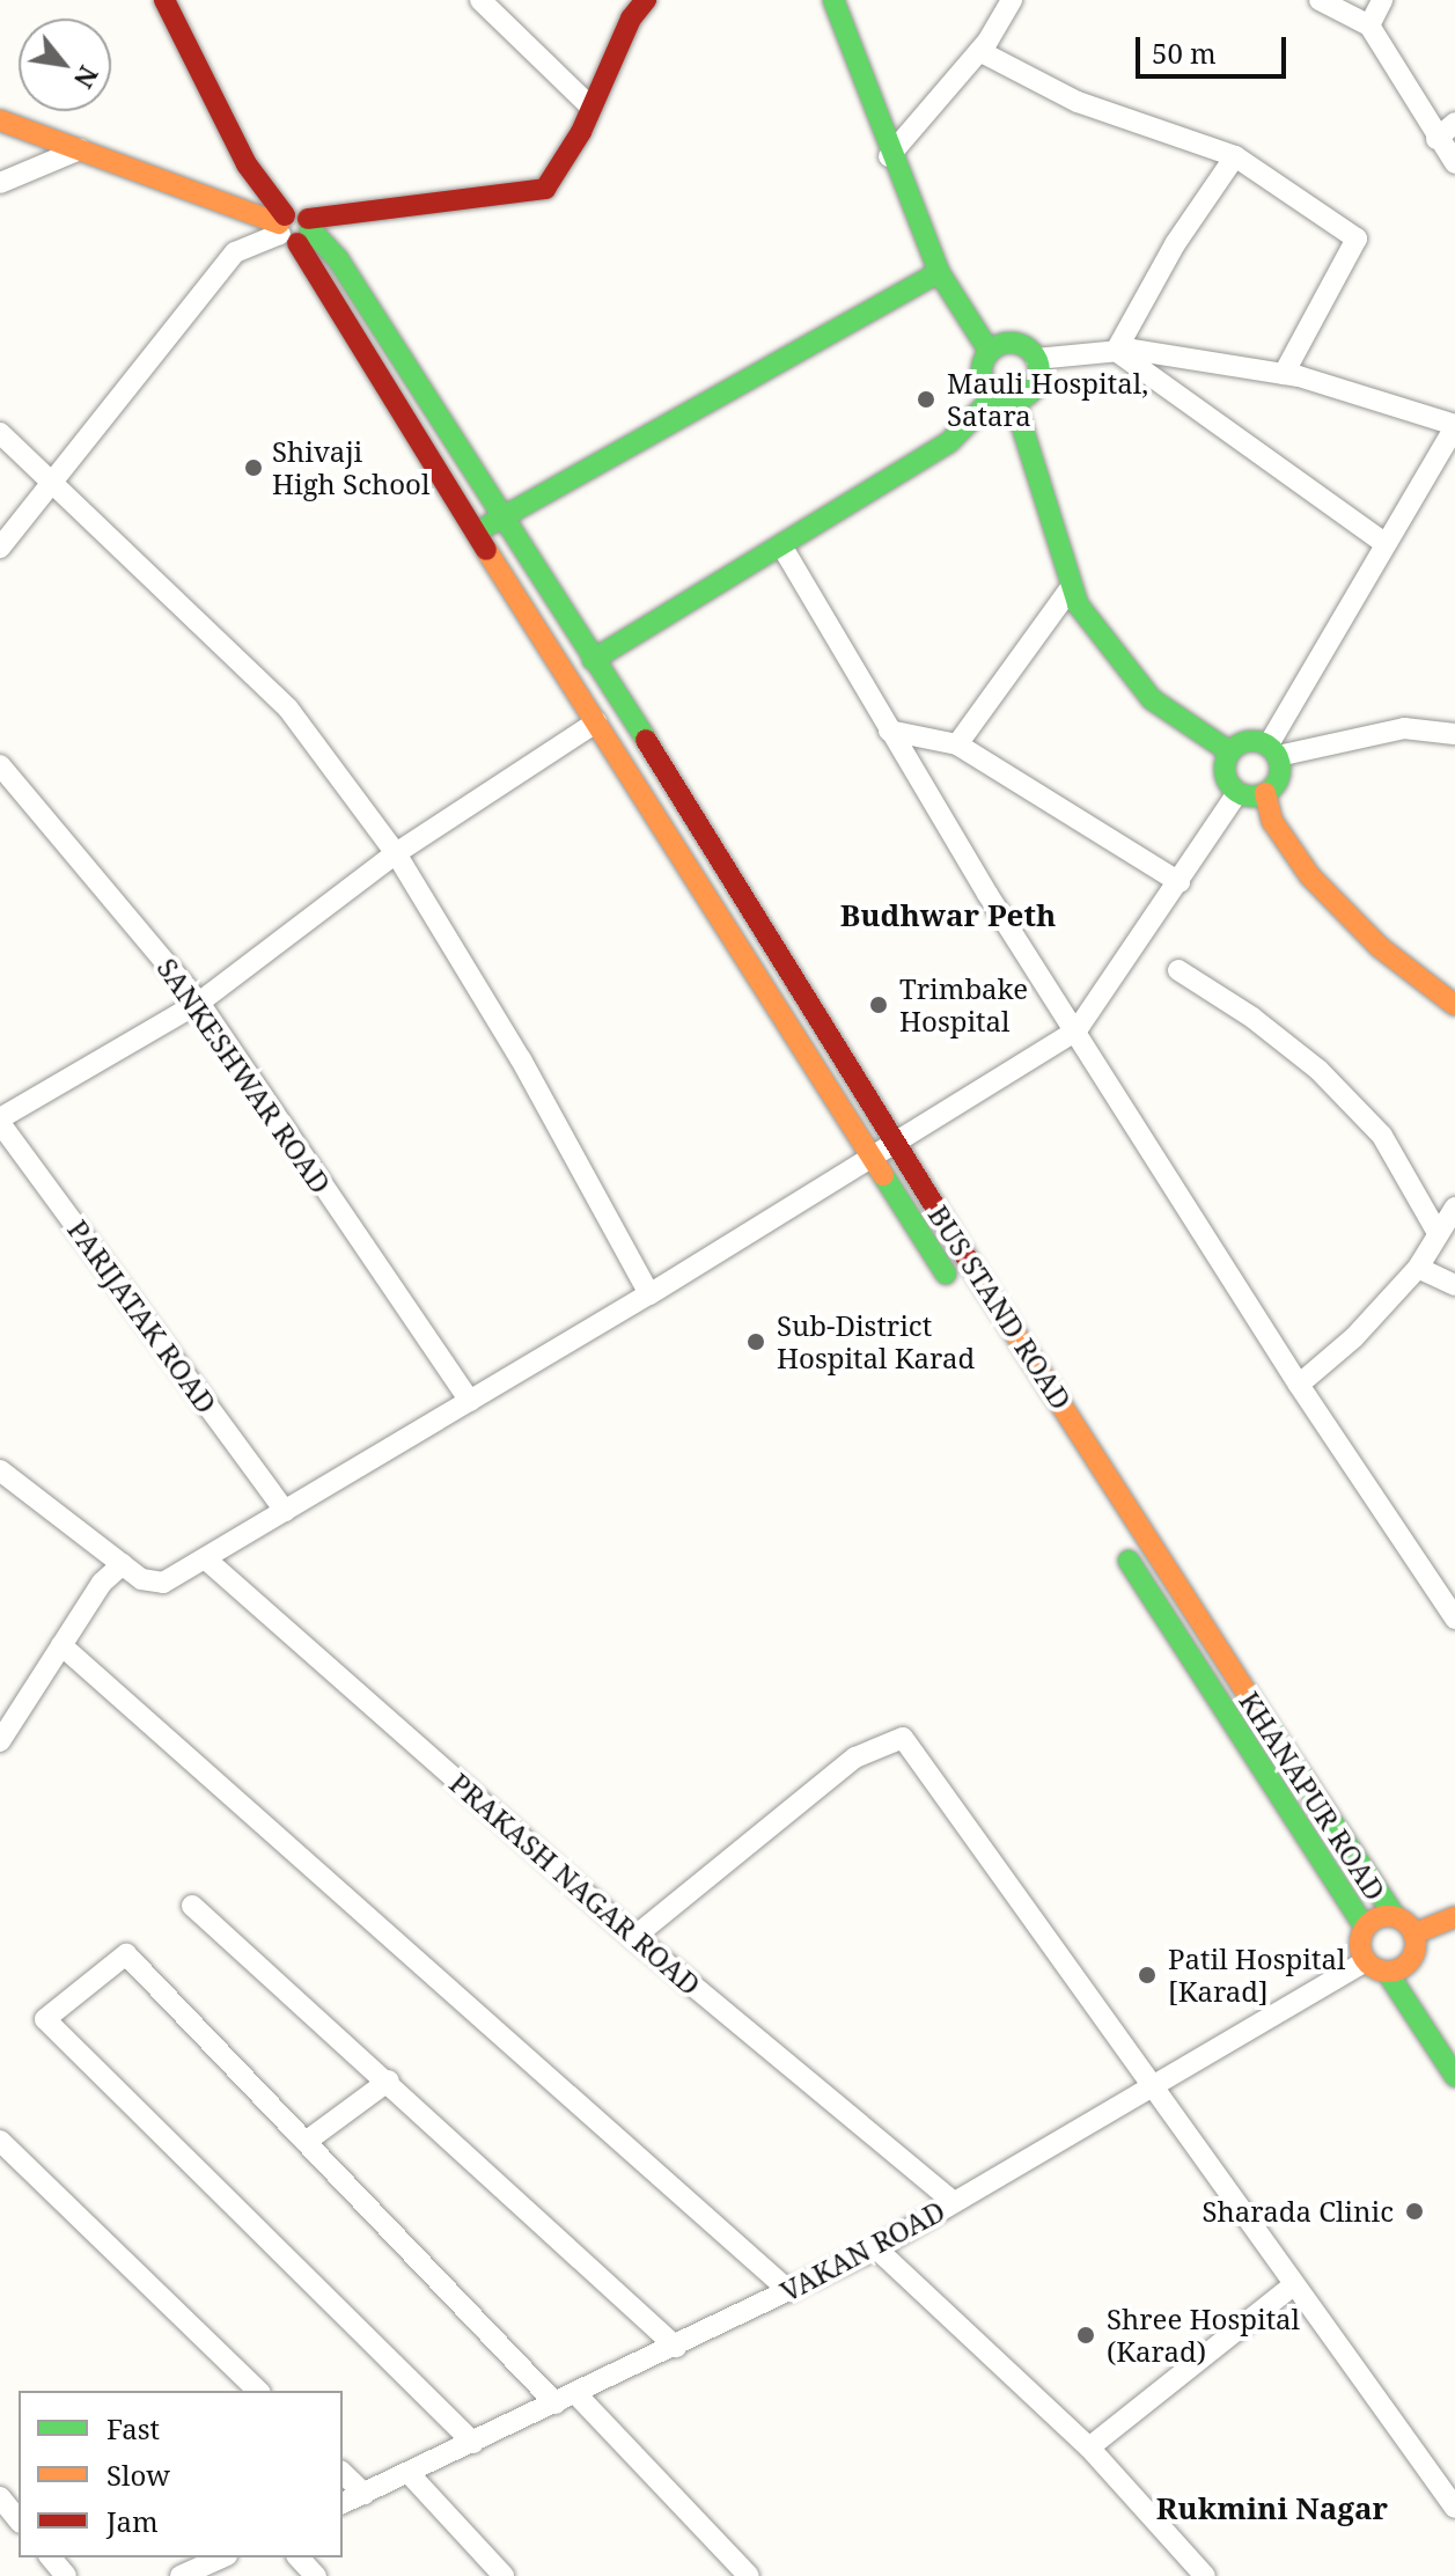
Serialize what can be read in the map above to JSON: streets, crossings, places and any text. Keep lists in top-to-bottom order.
{
  "streets": {
    "main road": ["BUS STAND ROAD", "KHANAPUR ROAD"],
    "street": [
      "SANKESHWAR ROAD",
      "PARIJATAK ROAD",
      "PRAKASH NAGAR ROAD",
      "VAKAN ROAD"
    ]
  },
  "crossings": [
    ["KHANAPUR ROAD", "VAKAN ROAD"],
    ["PRAKASH NAGAR ROAD", "VAKAN ROAD"]
  ],
  "districts": ["Budhwar Peth", "Rukmini Nagar"],
  "places": [
    "Mauli Hospital, Satara",
    "Shivaji High School",
    "Trimbake Hospital",
    "Sub-District Hospital Karad",
    "Patil Hospital [Karad]",
    "Sharada Clinic",
    "Shree Hospital (Karad)"
  ],
  "legend": ["Fast", "Slow", "Jam"],
  "scale_bar": "50 m",
  "north": "bottom right"
}
